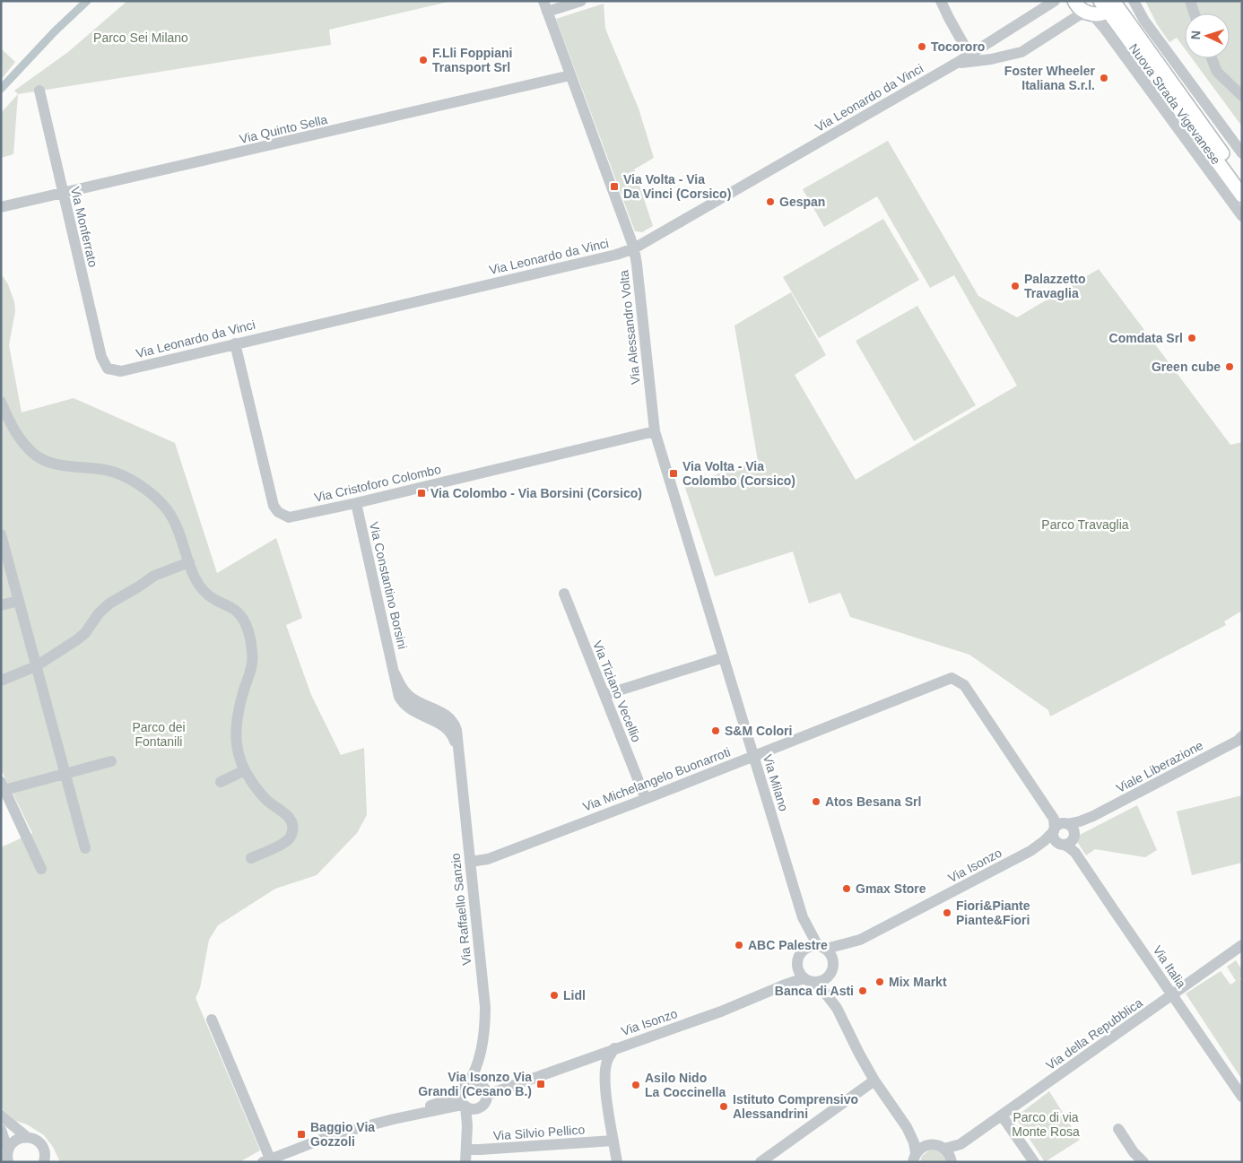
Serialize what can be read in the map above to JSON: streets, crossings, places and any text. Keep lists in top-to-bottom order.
{
  "streets": {
    "main road": ["Nuova Strada Vigevanese"],
    "street": [
      "Via Leonardo da Vinci",
      "Via Quinto Sella",
      "Via Monferrato",
      "Via Alessandro Volta",
      "Via Cristoforo Colombo",
      "Via Constantino Borsini",
      "Via Tiziano Vecellio",
      "Viale Liberazione",
      "Via Michelangelo Buonarroti",
      "Via Milano",
      "Via Isonzo",
      "Via Raffaello Sanzio",
      "Via Italia",
      "Via della Repubblica",
      "Via Silvio Pellico"
    ]
  },
  "crossings": [
    ["Via Leonardo da Vinci", "Via Monferrato"],
    ["Via Leonardo da Vinci", "Via Alessandro Volta"],
    ["Via Leonardo da Vinci", "Via Cristoforo Colombo"],
    ["Via Quinto Sella", "Via Monferrato"],
    ["Via Quinto Sella", "Via Alessandro Volta"],
    ["Via Alessandro Volta", "Via Cristoforo Colombo"],
    ["Via Alessandro Volta", "Via Milano"],
    ["Via Cristoforo Colombo", "Via Constantino Borsini"],
    ["Via Constantino Borsini", "Via Raffaello Sanzio"],
    ["Via Tiziano Vecellio", "Via Michelangelo Buonarroti"],
    ["Viale Liberazione", "Via Michelangelo Buonarroti"],
    ["Viale Liberazione", "Via Isonzo"],
    ["Viale Liberazione", "Via Italia"],
    ["Via Michelangelo Buonarroti", "Via Milano"],
    ["Via Michelangelo Buonarroti", "Via Isonzo"],
    ["Via Michelangelo Buonarroti", "Via Raffaello Sanzio"],
    ["Via Milano", "Via Isonzo"],
    ["Via Isonzo", "Via Raffaello Sanzio"],
    ["Via Isonzo", "Via Italia"],
    ["Via Italia", "Via della Repubblica"]
  ],
  "parks": [
    "Parco Sei Milano",
    "Parco Travaglia",
    "Parco dei Fontanili",
    "Parco di via Monte Rosa"
  ],
  "places": {
    "other": [
      "Tocororo",
      "F.Lli Foppiani Transport Srl",
      "Foster Wheeler Italiana S.r.l.",
      "Gespan",
      "Palazzetto Travaglia",
      "Comdata Srl",
      "Green cube",
      "S&M Colori",
      "Atos Besana Srl",
      "Gmax Store",
      "Fiori&Piante Piante&Fiori",
      "ABC Palestre",
      "Mix Markt",
      "Banca di Asti",
      "Lidl",
      "Asilo Nido La Coccinella",
      "Istituto Comprensivo Alessandrini"
    ],
    "transit": [
      "Via Volta - Via Da Vinci (Corsico)",
      "Via Volta - Via Colombo (Corsico)",
      "Via Colombo - Via Borsini (Corsico)",
      "Via Isonzo Via Grandi (Cesano B.)",
      "Baggio Via Gozzoli"
    ]
  },
  "north": "left"
}
